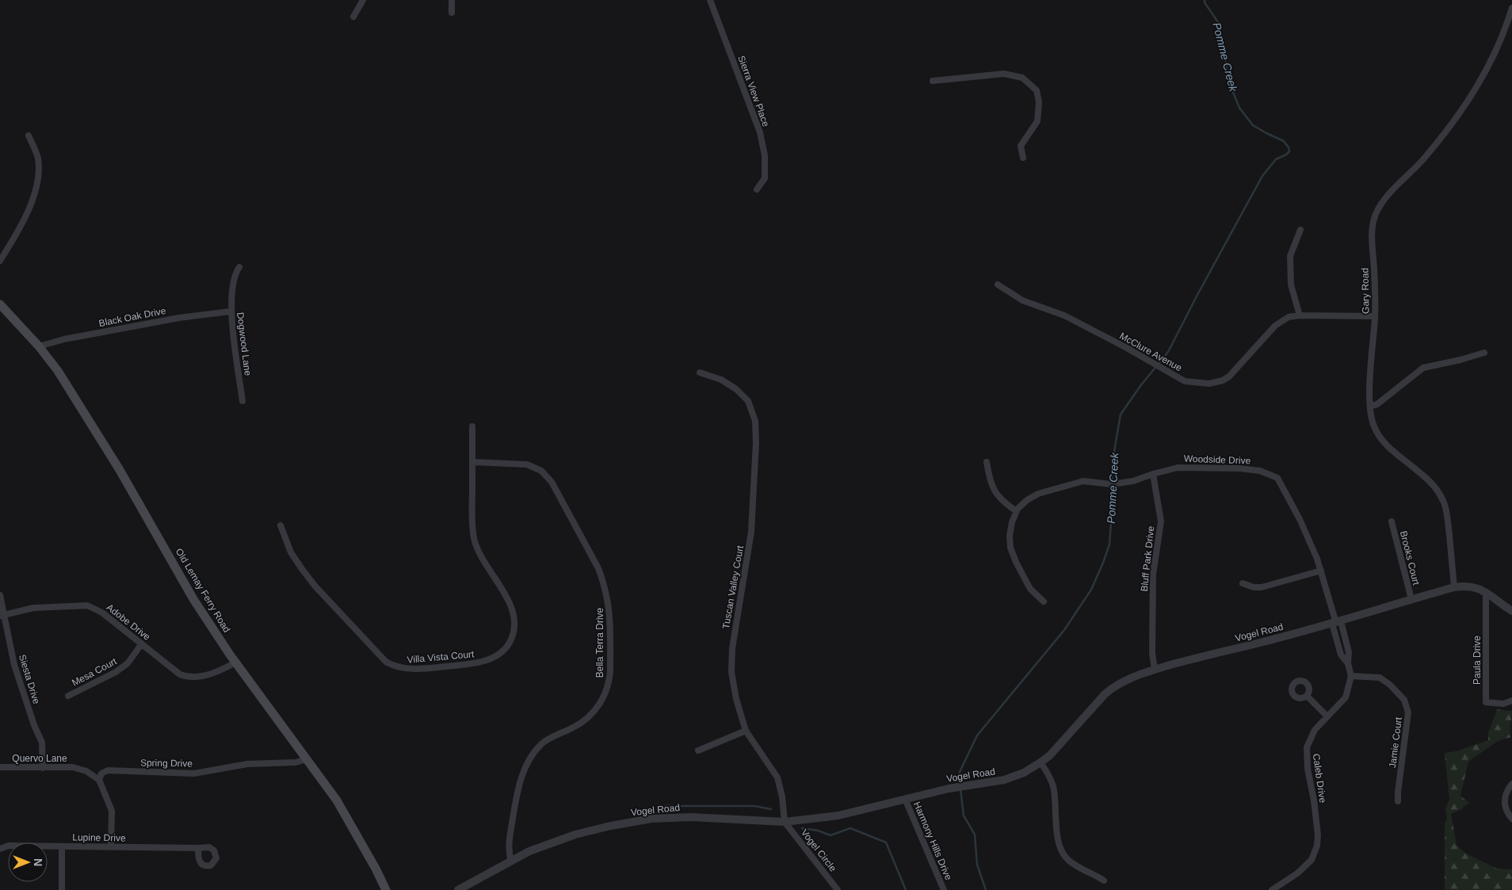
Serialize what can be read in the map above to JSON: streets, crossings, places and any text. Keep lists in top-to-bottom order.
{
  "streets": {
    "main road": ["Old Lemay Ferry Road"],
    "street": [
      "Sierra View Place",
      "Gary Road",
      "Black Oak Drive",
      "Dogwood Lane",
      "McClure Avenue",
      "Woodside Drive",
      "Brooks Court",
      "Bluff Park Drive",
      "Tuscan Valley Court",
      "Adobe Drive",
      "Vogel Road",
      "Bella Terra Drive",
      "Villa Vista Court",
      "Paula Drive",
      "Mesa Court",
      "Siesta Drive",
      "Jamie Court",
      "Quervo Lane",
      "Spring Drive",
      "Caleb Drive",
      "Lupine Drive",
      "Harmony Hills Drive",
      "Vogel Circle"
    ]
  },
  "crossings": [
    ["Gary Road", "McClure Avenue"],
    ["Gary Road", "Vogel Road"],
    ["Black Oak Drive", "Dogwood Lane"],
    ["Black Oak Drive", "Old Lemay Ferry Road"],
    ["Woodside Drive", "Bluff Park Drive"],
    ["Woodside Drive", "Vogel Road"],
    ["Woodside Drive", "Caleb Drive"],
    ["Brooks Court", "Vogel Road"],
    ["Bluff Park Drive", "Vogel Road"],
    ["Tuscan Valley Court", "Vogel Road"],
    ["Tuscan Valley Court", "Vogel Circle"],
    ["Old Lemay Ferry Road", "Adobe Drive"],
    ["Old Lemay Ferry Road", "Spring Drive"],
    ["Adobe Drive", "Mesa Court"],
    ["Adobe Drive", "Siesta Drive"],
    ["Vogel Road", "Bella Terra Drive"],
    ["Vogel Road", "Paula Drive"],
    ["Vogel Road", "Caleb Drive"],
    ["Vogel Road", "Harmony Hills Drive"],
    ["Vogel Road", "Vogel Circle"],
    ["Bella Terra Drive", "Villa Vista Court"],
    ["Siesta Drive", "Quervo Lane"],
    ["Jamie Court", "Caleb Drive"],
    ["Quervo Lane", "Spring Drive"]
  ],
  "water": ["Pomme Creek"],
  "north": "right"
}
